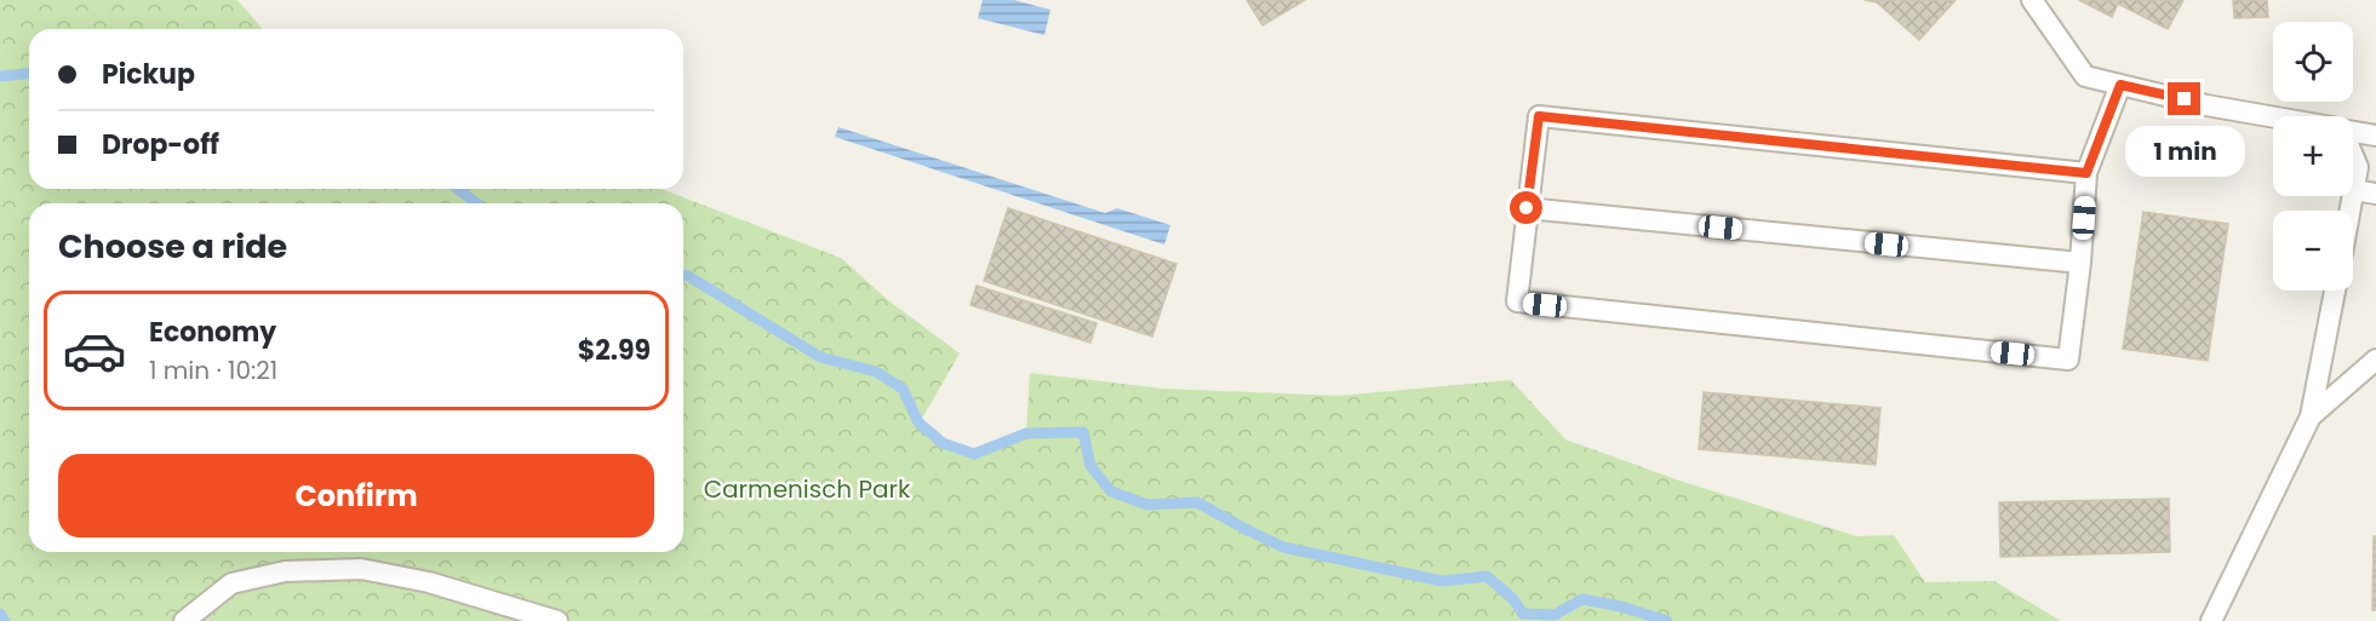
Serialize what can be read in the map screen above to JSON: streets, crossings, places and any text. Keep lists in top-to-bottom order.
{
  "parks": ["Carmenisch Park"],
  "page": {
    "map_buttons": ["+", "−"],
    "banner": ["Pickup", "Drop-off"],
    "bubble": "1 min",
    "heading": "Choose a ride",
    "list": [
      {
        "name": "Economy",
        "note": "1 min · 10:21",
        "value": "$2.99"
      }
    ],
    "buttons": "Confirm"
  }
}
